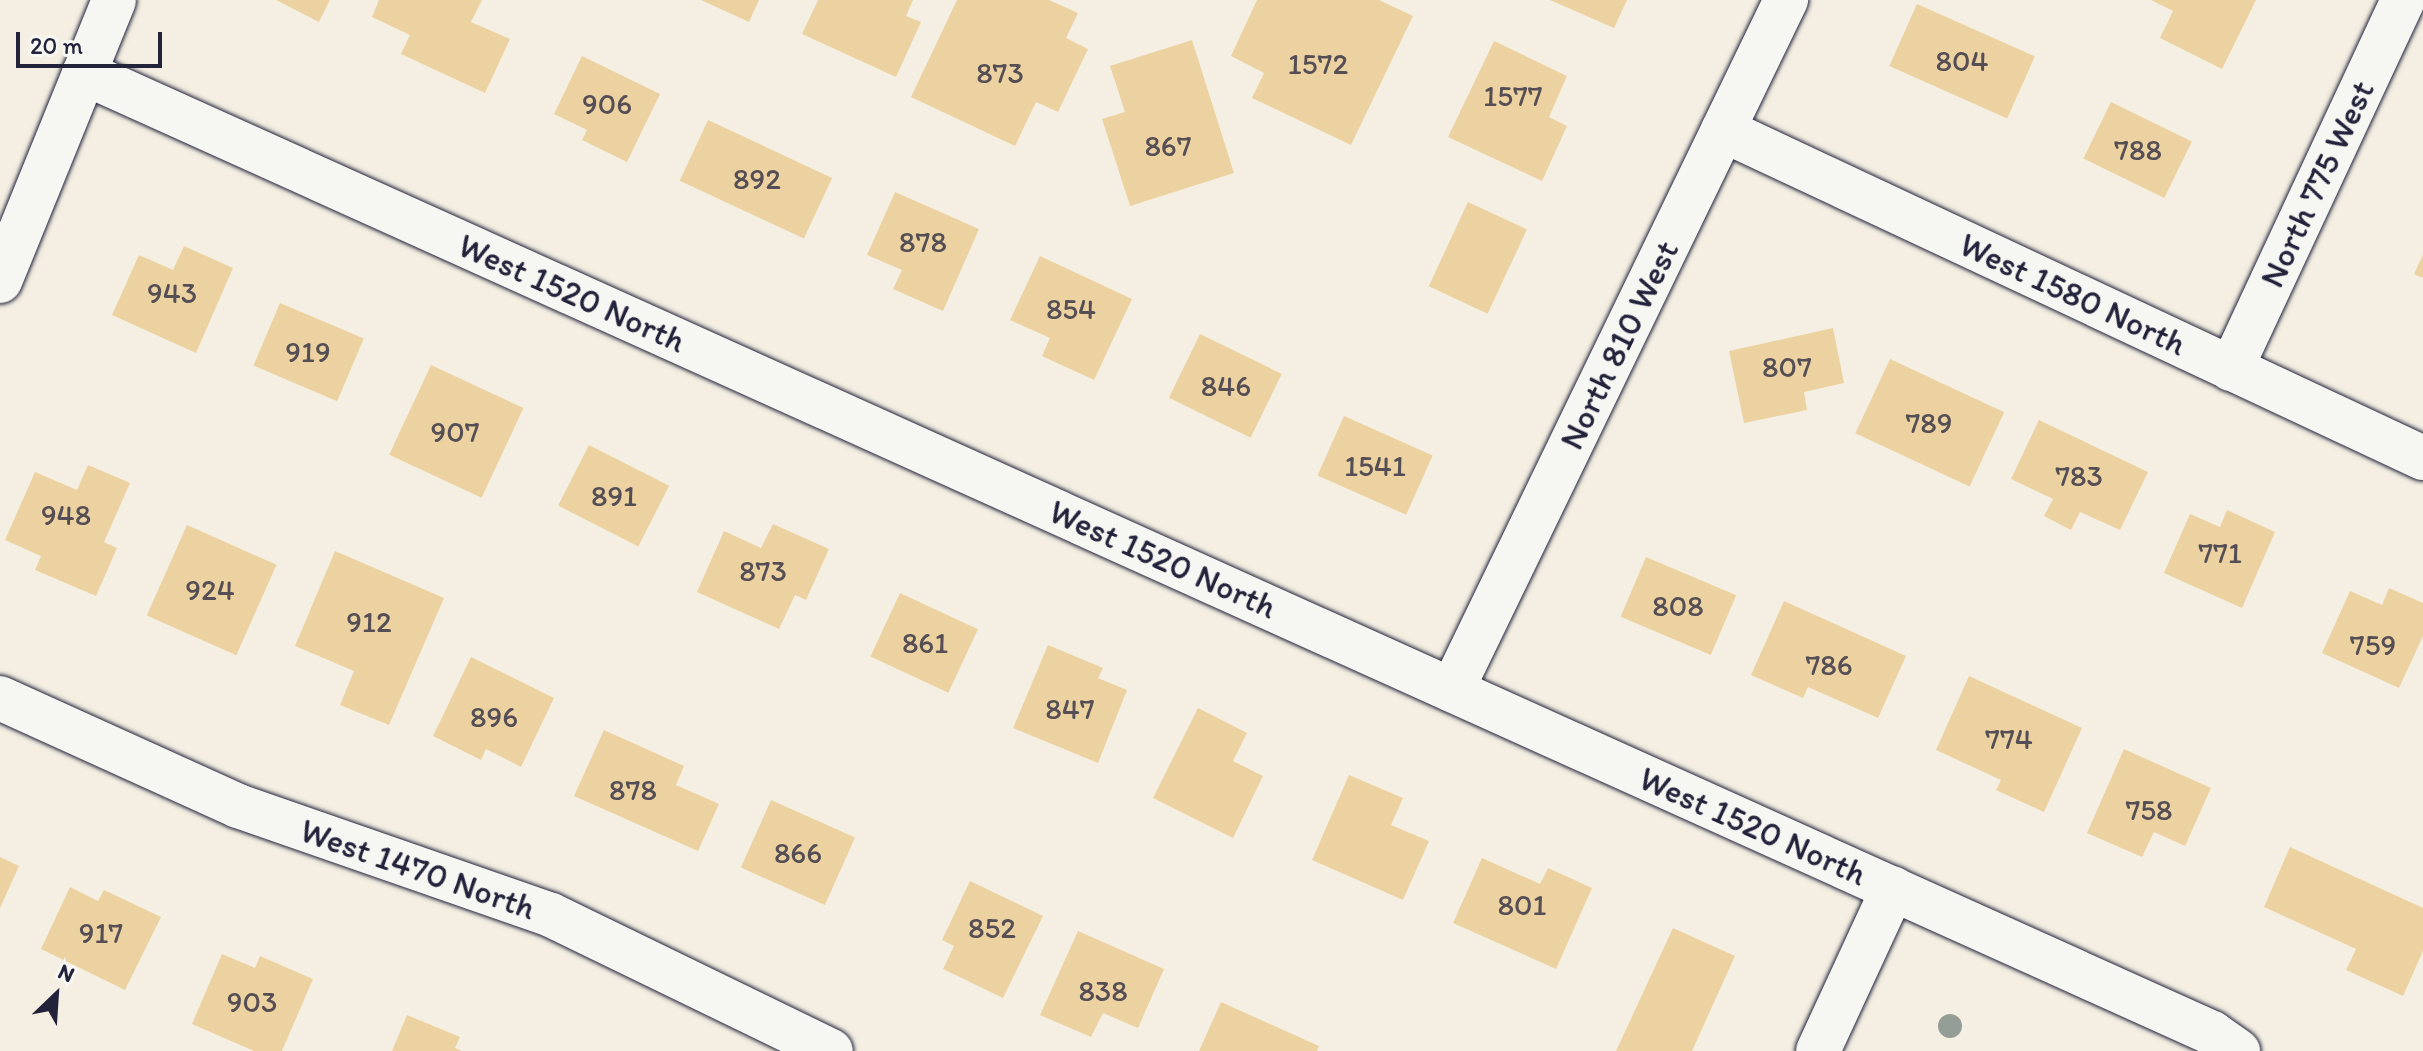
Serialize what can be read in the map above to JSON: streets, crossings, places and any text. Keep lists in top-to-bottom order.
{
  "streets": {
    "street": [
      "North 775 West",
      "West 1520 North",
      "West 1580 North",
      "North 810 West",
      "West 1470 North"
    ]
  },
  "crossings": [
    ["North 775 West", "West 1580 North"],
    ["West 1520 North", "North 810 West"],
    ["West 1580 North", "North 810 West"]
  ],
  "house_numbers": [
    "804",
    "1572",
    "873",
    "1577",
    "906",
    "867",
    "788",
    "892",
    "878",
    "943",
    "854",
    "919",
    "807",
    "846",
    "789",
    "907",
    "1541",
    "783",
    "891",
    "948",
    "771",
    "873",
    "924",
    "808",
    "912",
    "861",
    "759",
    "786",
    "847",
    "896",
    "774",
    "878",
    "758",
    "866",
    "801",
    "852",
    "917",
    "838",
    "903"
  ],
  "scale_bar": "20 m",
  "north": "top right"
}
